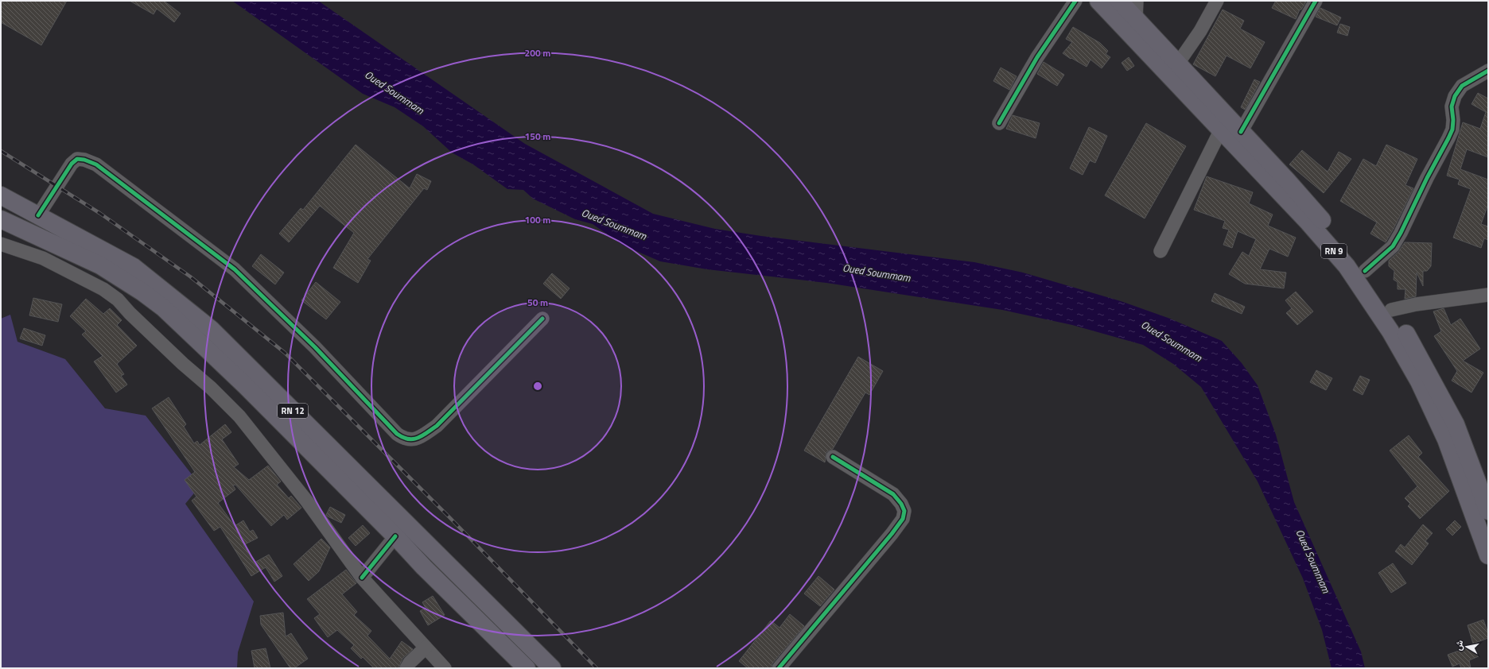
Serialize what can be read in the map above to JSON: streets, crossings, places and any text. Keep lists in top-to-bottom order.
{
  "streets": {
    "highway": ["RN 9", "RN 12"]
  },
  "water": ["Oued Soummam"],
  "north": "left",
  "rings": [
    "200 m",
    "150 m",
    "100 m",
    "50 m"
  ]
}
